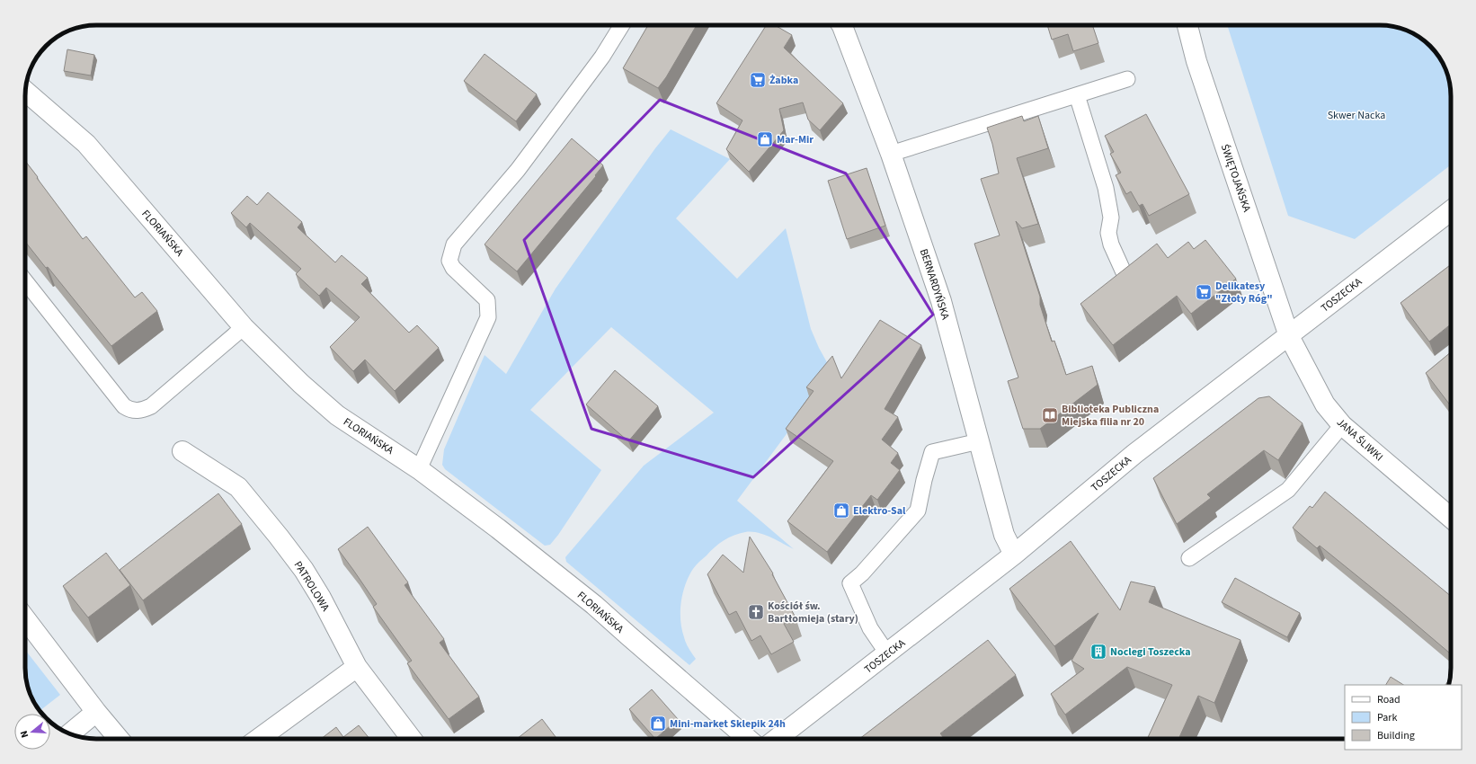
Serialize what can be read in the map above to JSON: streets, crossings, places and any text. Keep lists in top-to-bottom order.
{
  "streets": {
    "street": [
      "ŚWIĘTOJAŃSKA",
      "FLORIAŃSKA",
      "BERNARDYŃSKA",
      "TOSZECKA",
      "JANA ŚLIWKI",
      "PATROLOWA"
    ]
  },
  "crossings": [
    ["ŚWIĘTOJAŃSKA", "TOSZECKA"],
    ["ŚWIĘTOJAŃSKA", "JANA ŚLIWKI"],
    ["BERNARDYŃSKA", "TOSZECKA"],
    ["TOSZECKA", "JANA ŚLIWKI"]
  ],
  "parks": ["Skwer Nacka"],
  "places": {
    "supermarket": ["Żabka", "Delikatesy \"Złoty Róg\""],
    "shop": ["Mar-Mir", "Elektro-Sal", "Mini-market Sklepik 24h"],
    "library": ["Biblioteka Publiczna Miejska filia nr 20"],
    "church": ["Kościół św. Bartłomieja (stary)"],
    "building": ["Noclegi Toszecka"]
  },
  "legend": ["Road", "Park", "Building"],
  "north": "left"
}
